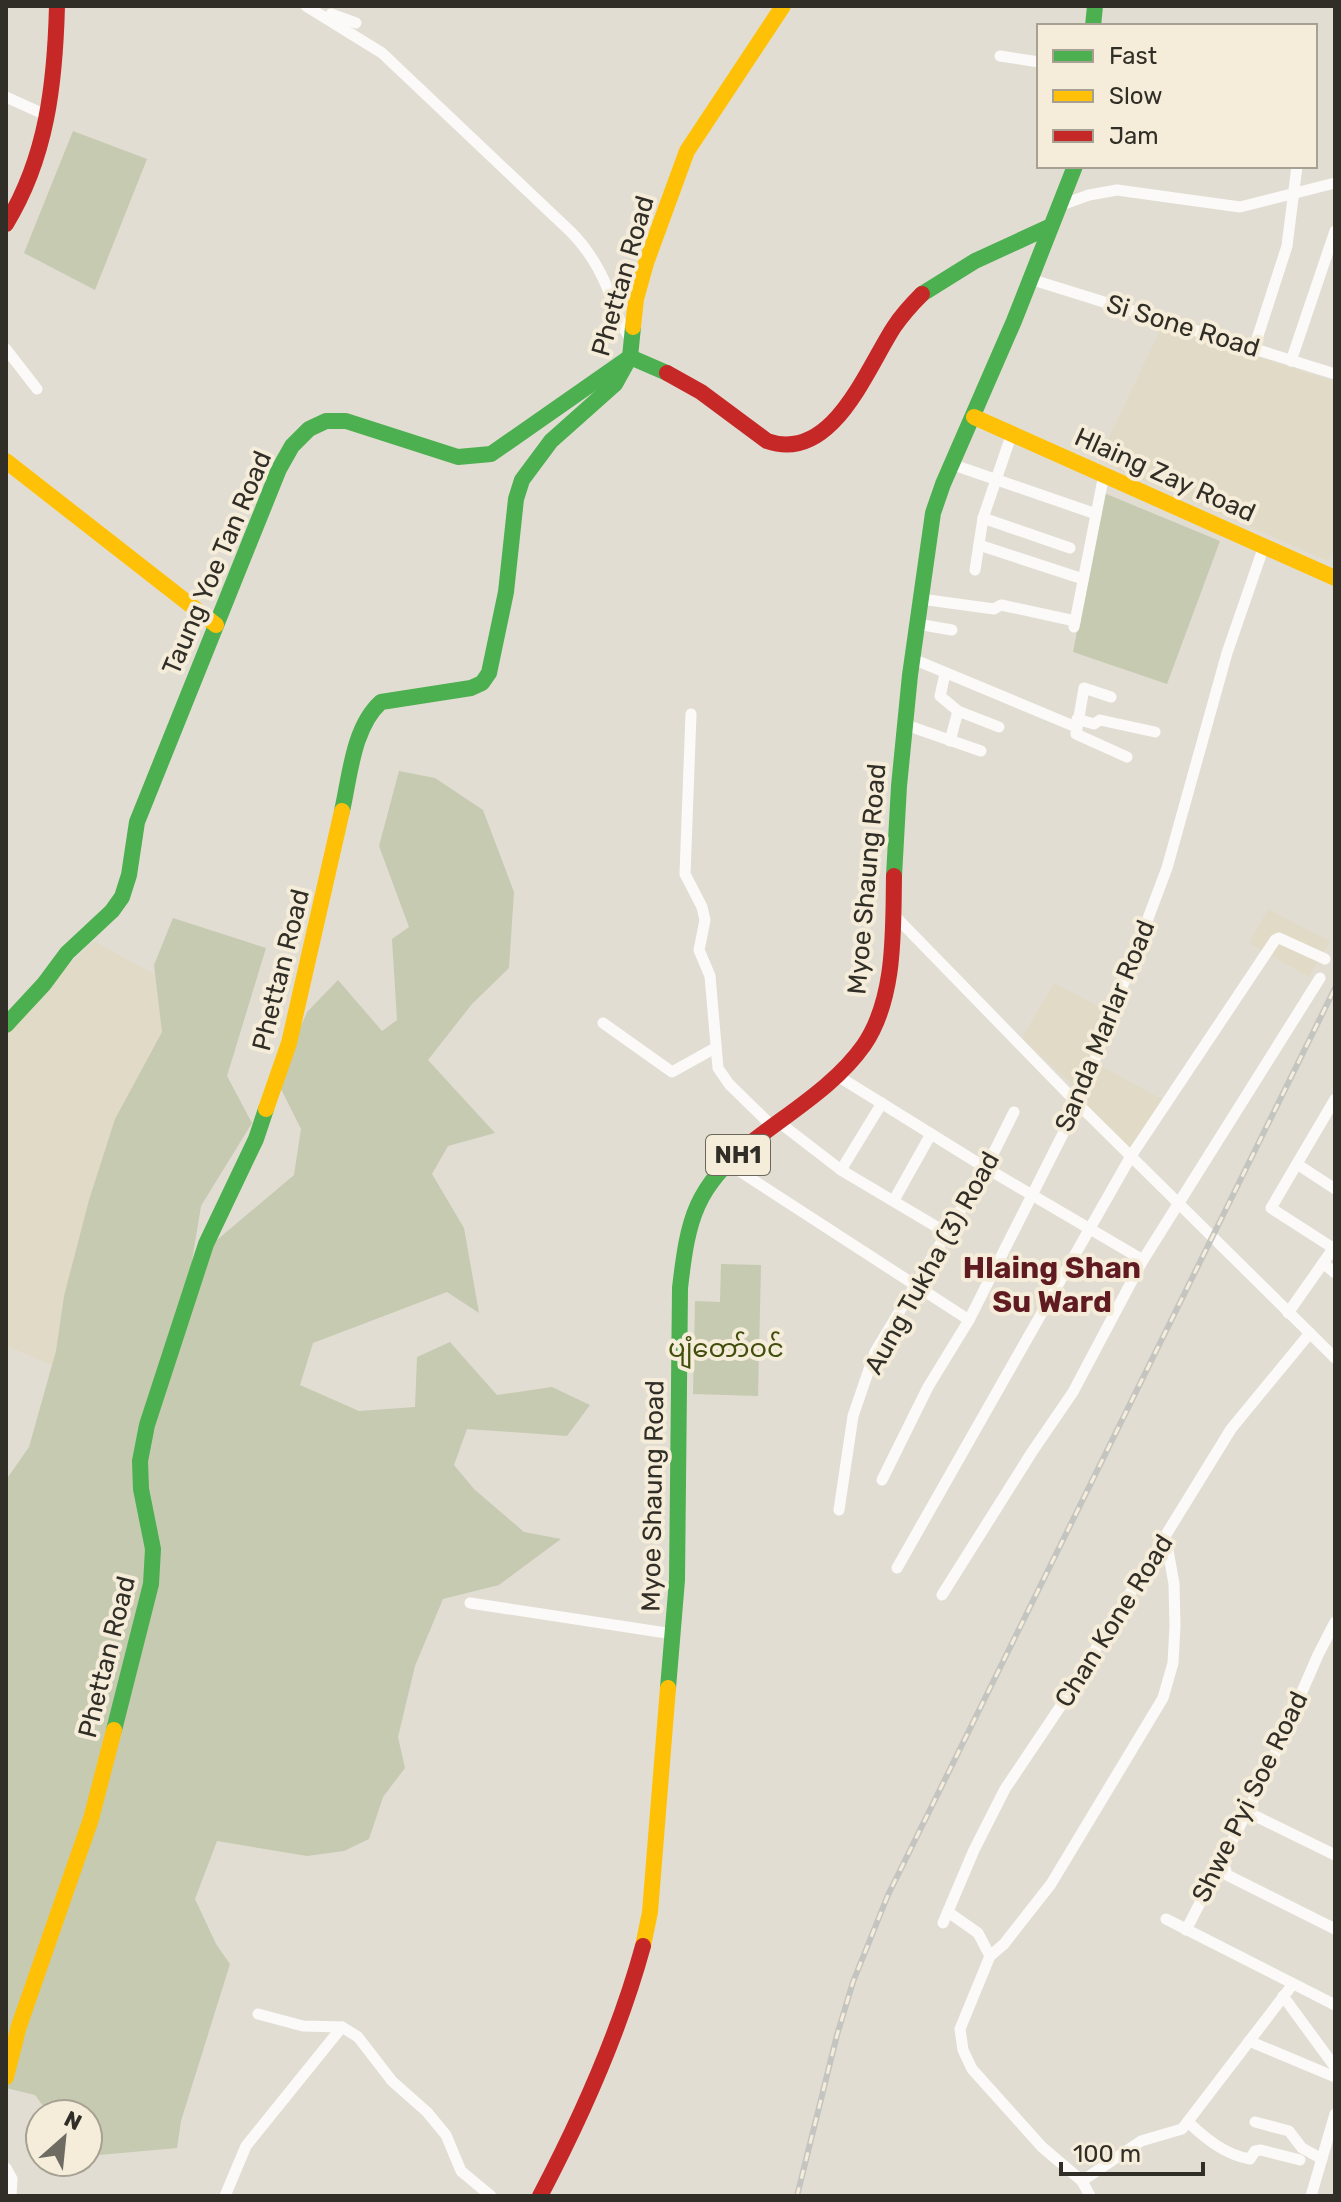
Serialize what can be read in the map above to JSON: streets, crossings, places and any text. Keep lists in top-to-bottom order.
{
  "streets": {
    "main road": [
      "Phettan Road",
      "Hlaing Zay Road",
      "Taung Yoe Tan Road",
      "Myoe Shaung Road",
      "NH1"
    ],
    "street": [
      "Si Sone Road",
      "Sanda Marlar Road",
      "Aung Tukha (3) Road",
      "Chan Kone Road",
      "Shwe Pyi Soe Road"
    ]
  },
  "crossings": [
    ["Phettan Road", "Taung Yoe Tan Road"],
    ["Si Sone Road", "Myoe Shaung Road"],
    ["Hlaing Zay Road", "Myoe Shaung Road"],
    ["Hlaing Zay Road", "Sanda Marlar Road"]
  ],
  "districts": ["Hlaing Shan Su Ward"],
  "parks": ["ပျံတော်ဝင်"],
  "legend": ["Fast", "Slow", "Jam"],
  "scale_bar": "100 m",
  "north": "top right"
}
